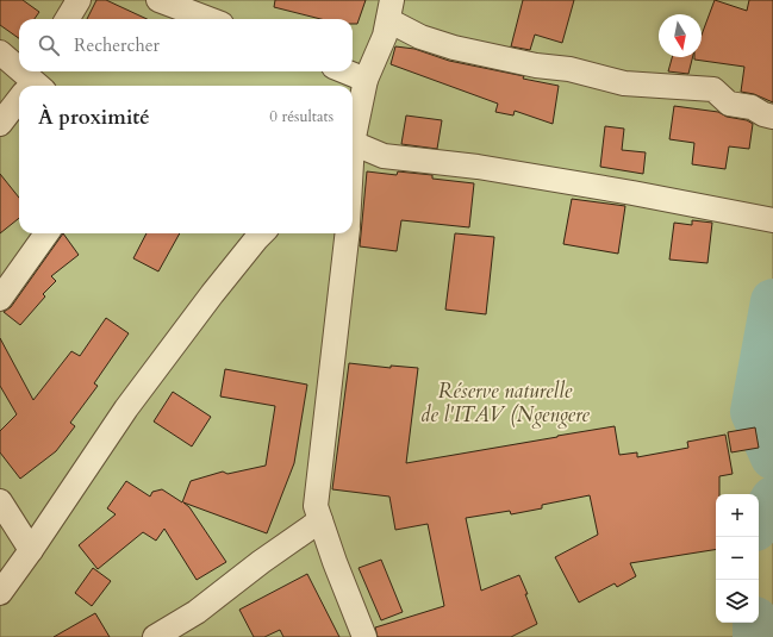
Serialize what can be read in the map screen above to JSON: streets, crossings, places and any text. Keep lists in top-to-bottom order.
{
  "parks": ["Réserve naturelle de l'ITAV (Ngengere"],
  "north": "bottom",
  "page": {
    "search": "Rechercher",
    "heading": ["À proximité", "0 résultats"],
    "map_buttons": ["+", "−"]
  }
}
